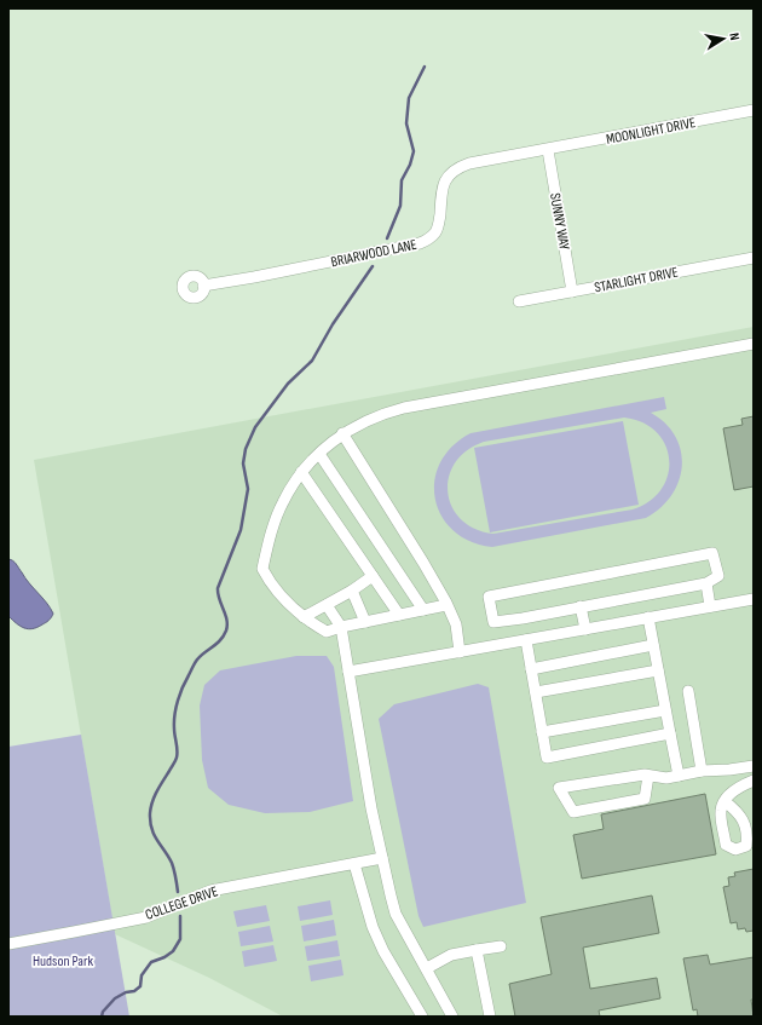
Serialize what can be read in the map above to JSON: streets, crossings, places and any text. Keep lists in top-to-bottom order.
{
  "streets": {
    "street": [
      "MOONLIGHT DRIVE",
      "SUNNY WAY",
      "BRIARWOOD LANE",
      "STARLIGHT DRIVE",
      "COLLEGE DRIVE"
    ]
  },
  "crossings": [
    ["MOONLIGHT DRIVE", "SUNNY WAY"],
    ["MOONLIGHT DRIVE", "BRIARWOOD LANE"],
    ["SUNNY WAY", "BRIARWOOD LANE"],
    ["SUNNY WAY", "STARLIGHT DRIVE"]
  ],
  "parks": ["Hudson Park"],
  "north": "right"
}
